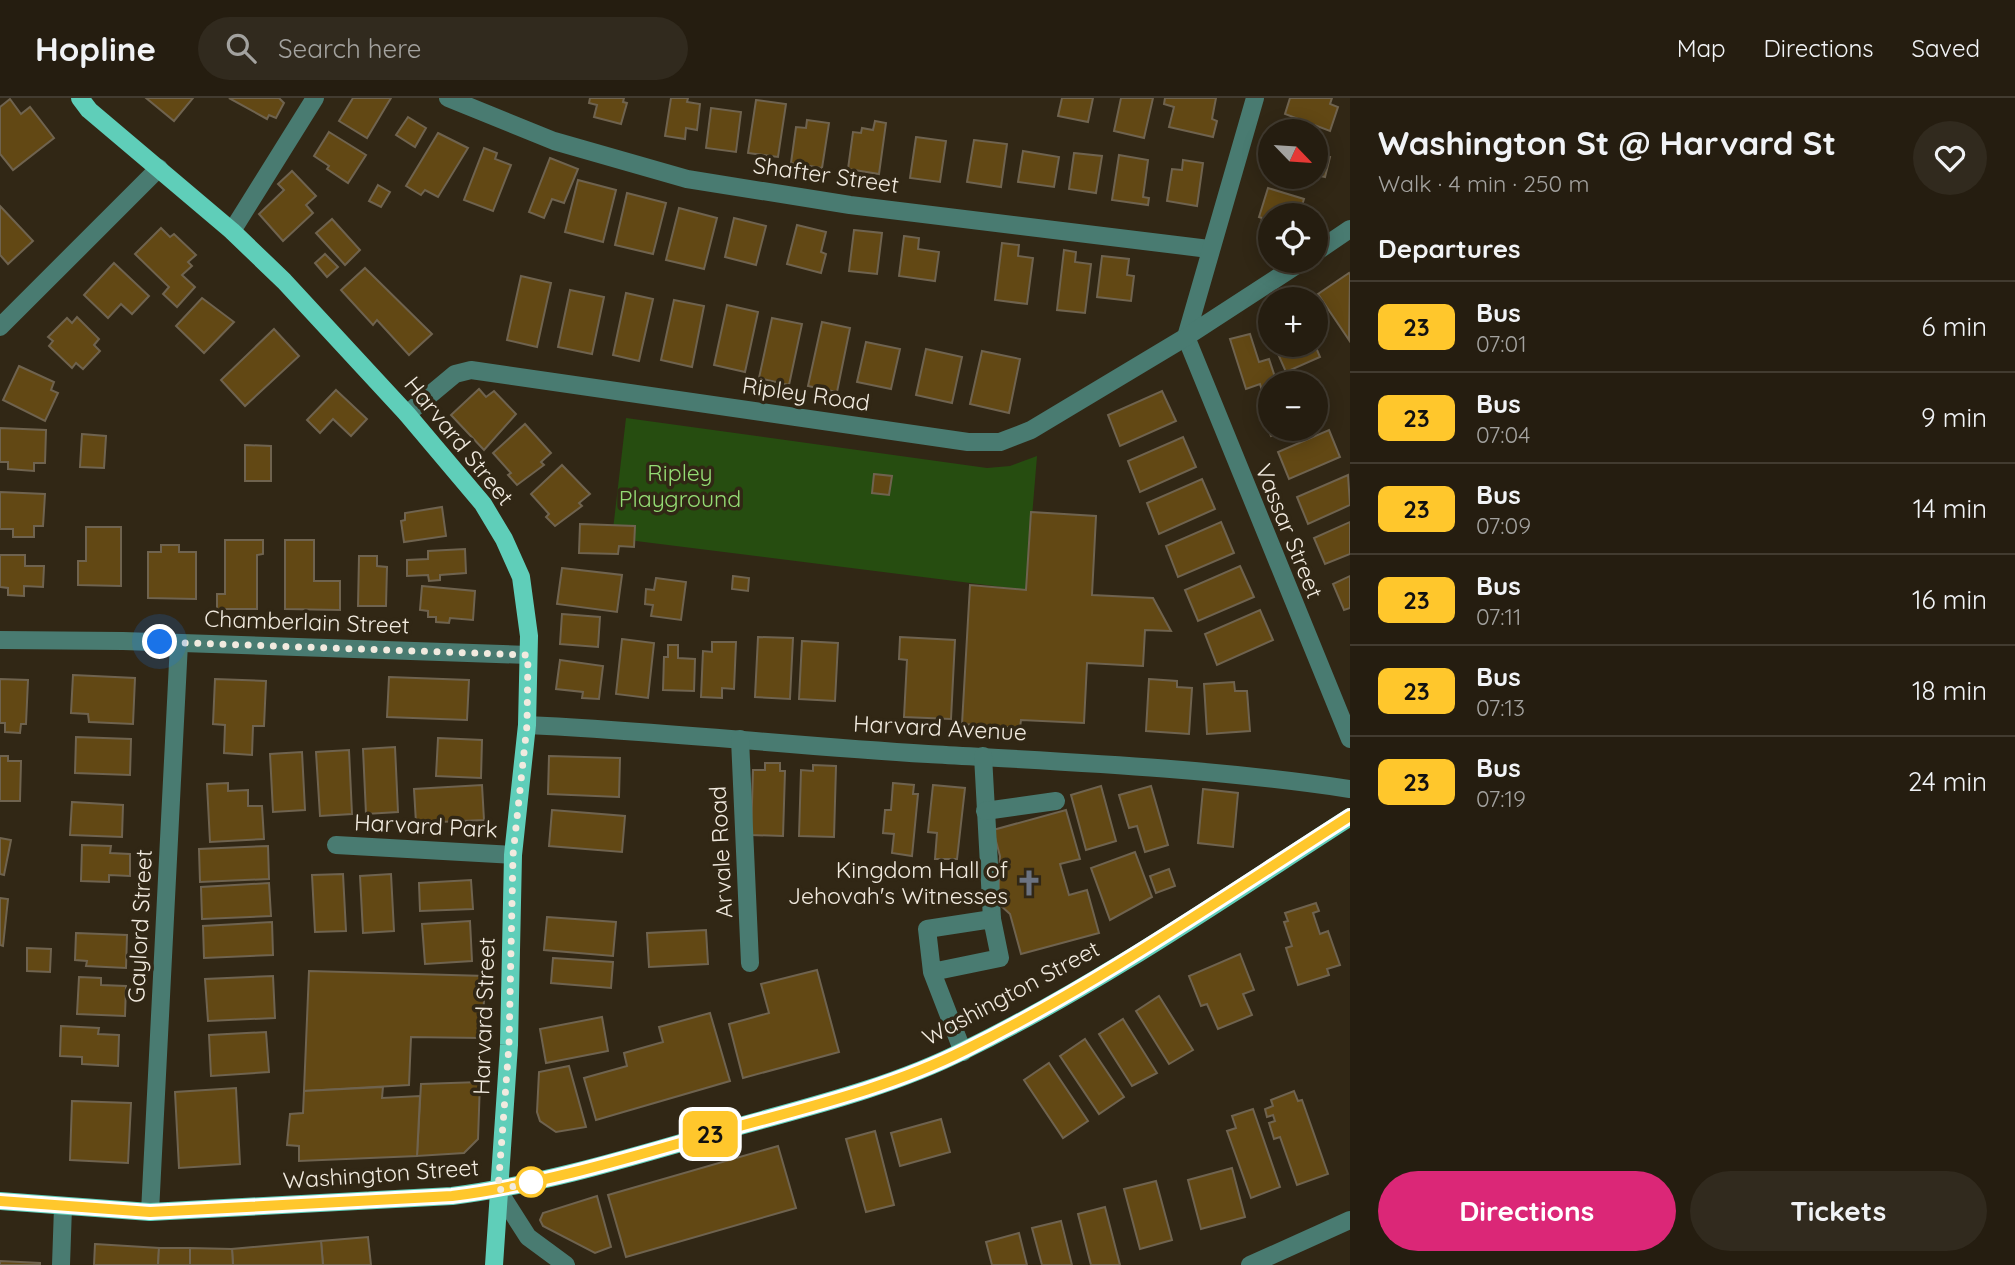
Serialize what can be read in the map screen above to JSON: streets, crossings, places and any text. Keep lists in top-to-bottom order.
{
  "streets": {
    "main road": ["Harvard Street", "Washington Street"],
    "street": [
      "Shafter Street",
      "Ripley Road",
      "Vassar Street",
      "Chamberlain Street",
      "Harvard Avenue",
      "Harvard Park",
      "Arvale Road",
      "Gaylord Street"
    ]
  },
  "crossings": [
    ["Ripley Road", "Harvard Street"],
    ["Ripley Road", "Vassar Street"],
    ["Harvard Street", "Chamberlain Street"],
    ["Harvard Street", "Harvard Avenue"],
    ["Harvard Street", "Harvard Park"],
    ["Harvard Street", "Washington Street"],
    ["Chamberlain Street", "Gaylord Street"],
    ["Harvard Avenue", "Arvale Road"],
    ["Gaylord Street", "Washington Street"]
  ],
  "parks": ["Ripley Playground"],
  "places": {
    "church": ["Kingdom Hall of Jehovah's Witnesses"]
  },
  "lines": ["bus line 23"],
  "north": "bottom right",
  "page": {
    "header": "Hopline",
    "search": "Search here",
    "nav": ["Map", "Directions", "Saved"],
    "on_map": "23",
    "heading": [
      ["Washington St @ Harvard St", "Walk · 4 min · 250 m"],
      "Departures"
    ],
    "map_buttons": ["+", "−"],
    "list": [
      {
        "mark": "23",
        "name": "Bus",
        "note": "07:01",
        "value": "6 min"
      },
      {
        "mark": "23",
        "name": "Bus",
        "note": "07:04",
        "value": "9 min"
      },
      {
        "mark": "23",
        "name": "Bus",
        "note": "07:09",
        "value": "14 min"
      },
      {
        "mark": "23",
        "name": "Bus",
        "note": "07:11",
        "value": "16 min"
      },
      {
        "mark": "23",
        "name": "Bus",
        "note": "07:13",
        "value": "18 min"
      },
      {
        "mark": "23",
        "name": "Bus",
        "note": "07:19",
        "value": "24 min"
      }
    ],
    "buttons": ["Directions", "Tickets"]
  }
}
